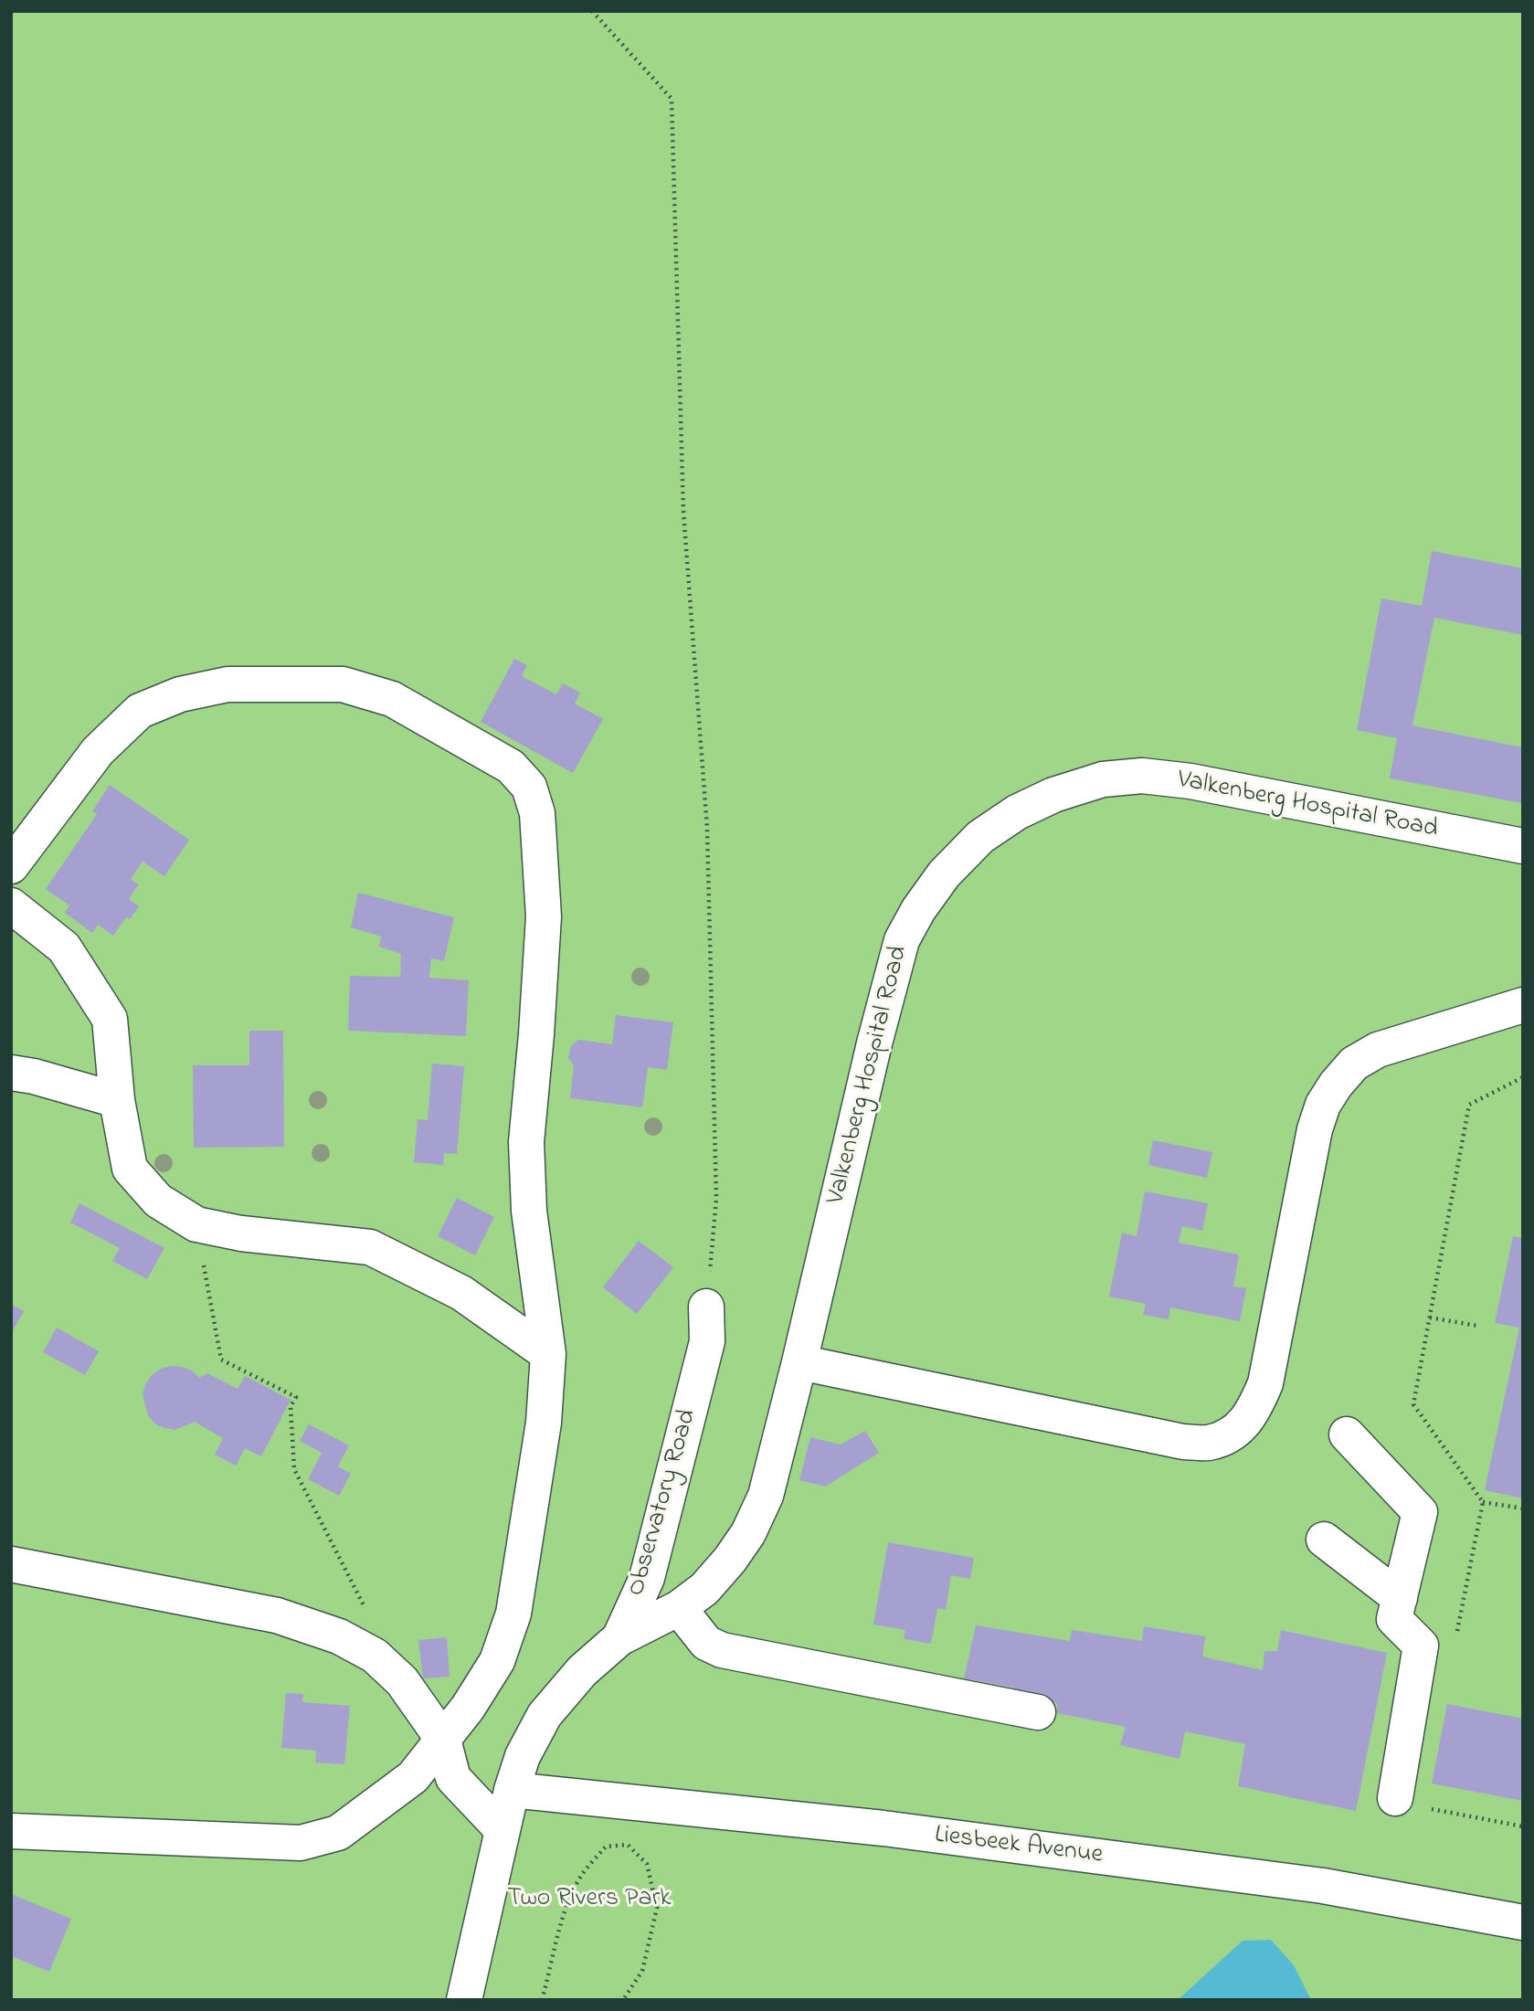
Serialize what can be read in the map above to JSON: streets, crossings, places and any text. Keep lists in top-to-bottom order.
{
  "streets": {
    "street": ["Valkenberg Hospital Road", "Observatory Road", "Liesbeek Avenue"]
  },
  "crossings": [
    ["Valkenberg Hospital Road", "Observatory Road"],
    ["Observatory Road", "Liesbeek Avenue"]
  ],
  "parks": ["Two Rivers Park"]
}
